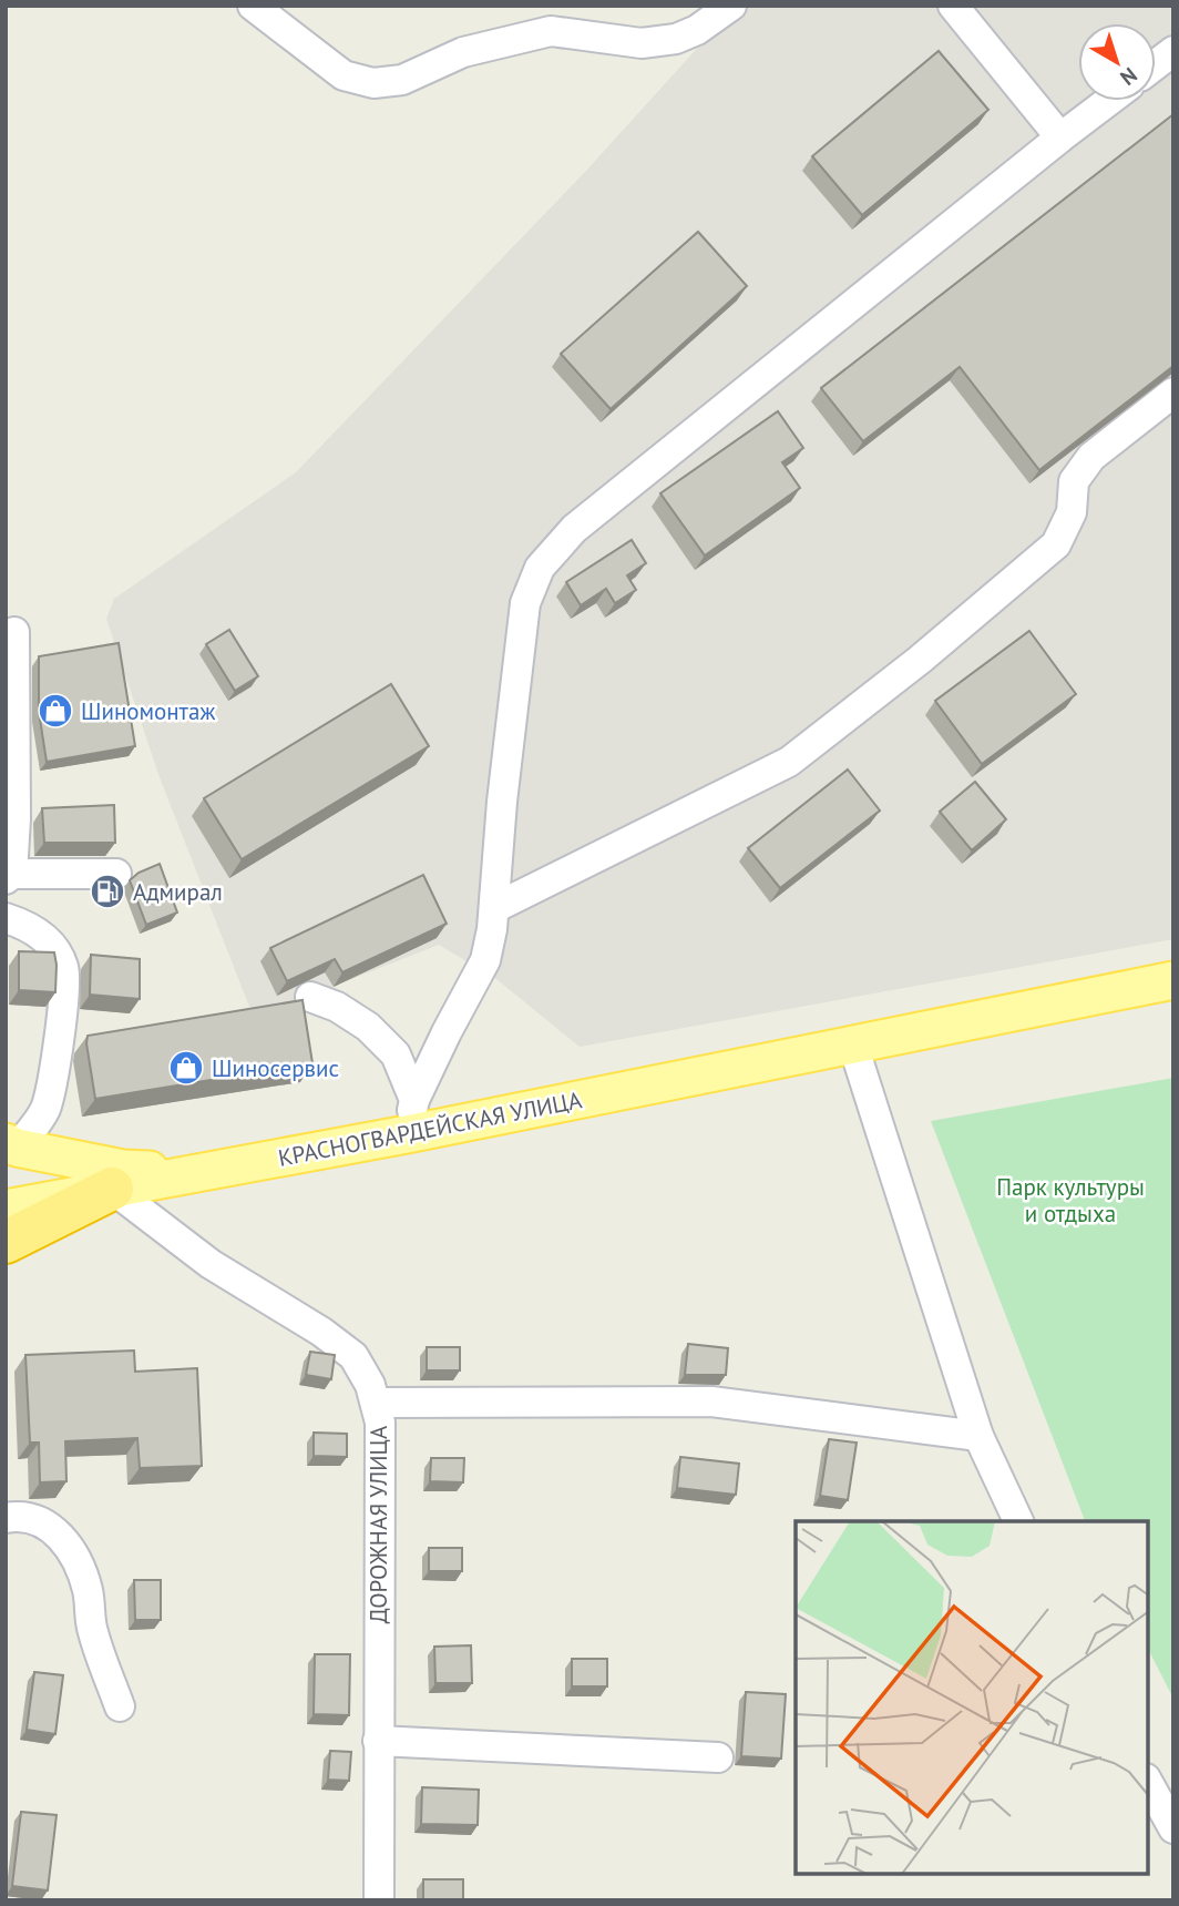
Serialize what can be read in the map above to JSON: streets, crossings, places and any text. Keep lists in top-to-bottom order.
{
  "streets": {
    "main road": ["КРАСНОГВАРДЕЙСКАЯ УЛИЦА"],
    "lane": ["ДОРОЖНАЯ УЛИЦА"]
  },
  "crossings": [
    ["КРАСНОГВАРДЕЙСКАЯ УЛИЦА", "ДОРОЖНАЯ УЛИЦА"]
  ],
  "parks": ["Парк культуры и отдыха"],
  "places": {
    "shop": ["Шиномонтаж", "Шиносервис"],
    "fuel station": ["Адмирал"]
  },
  "north": "bottom right"
}
